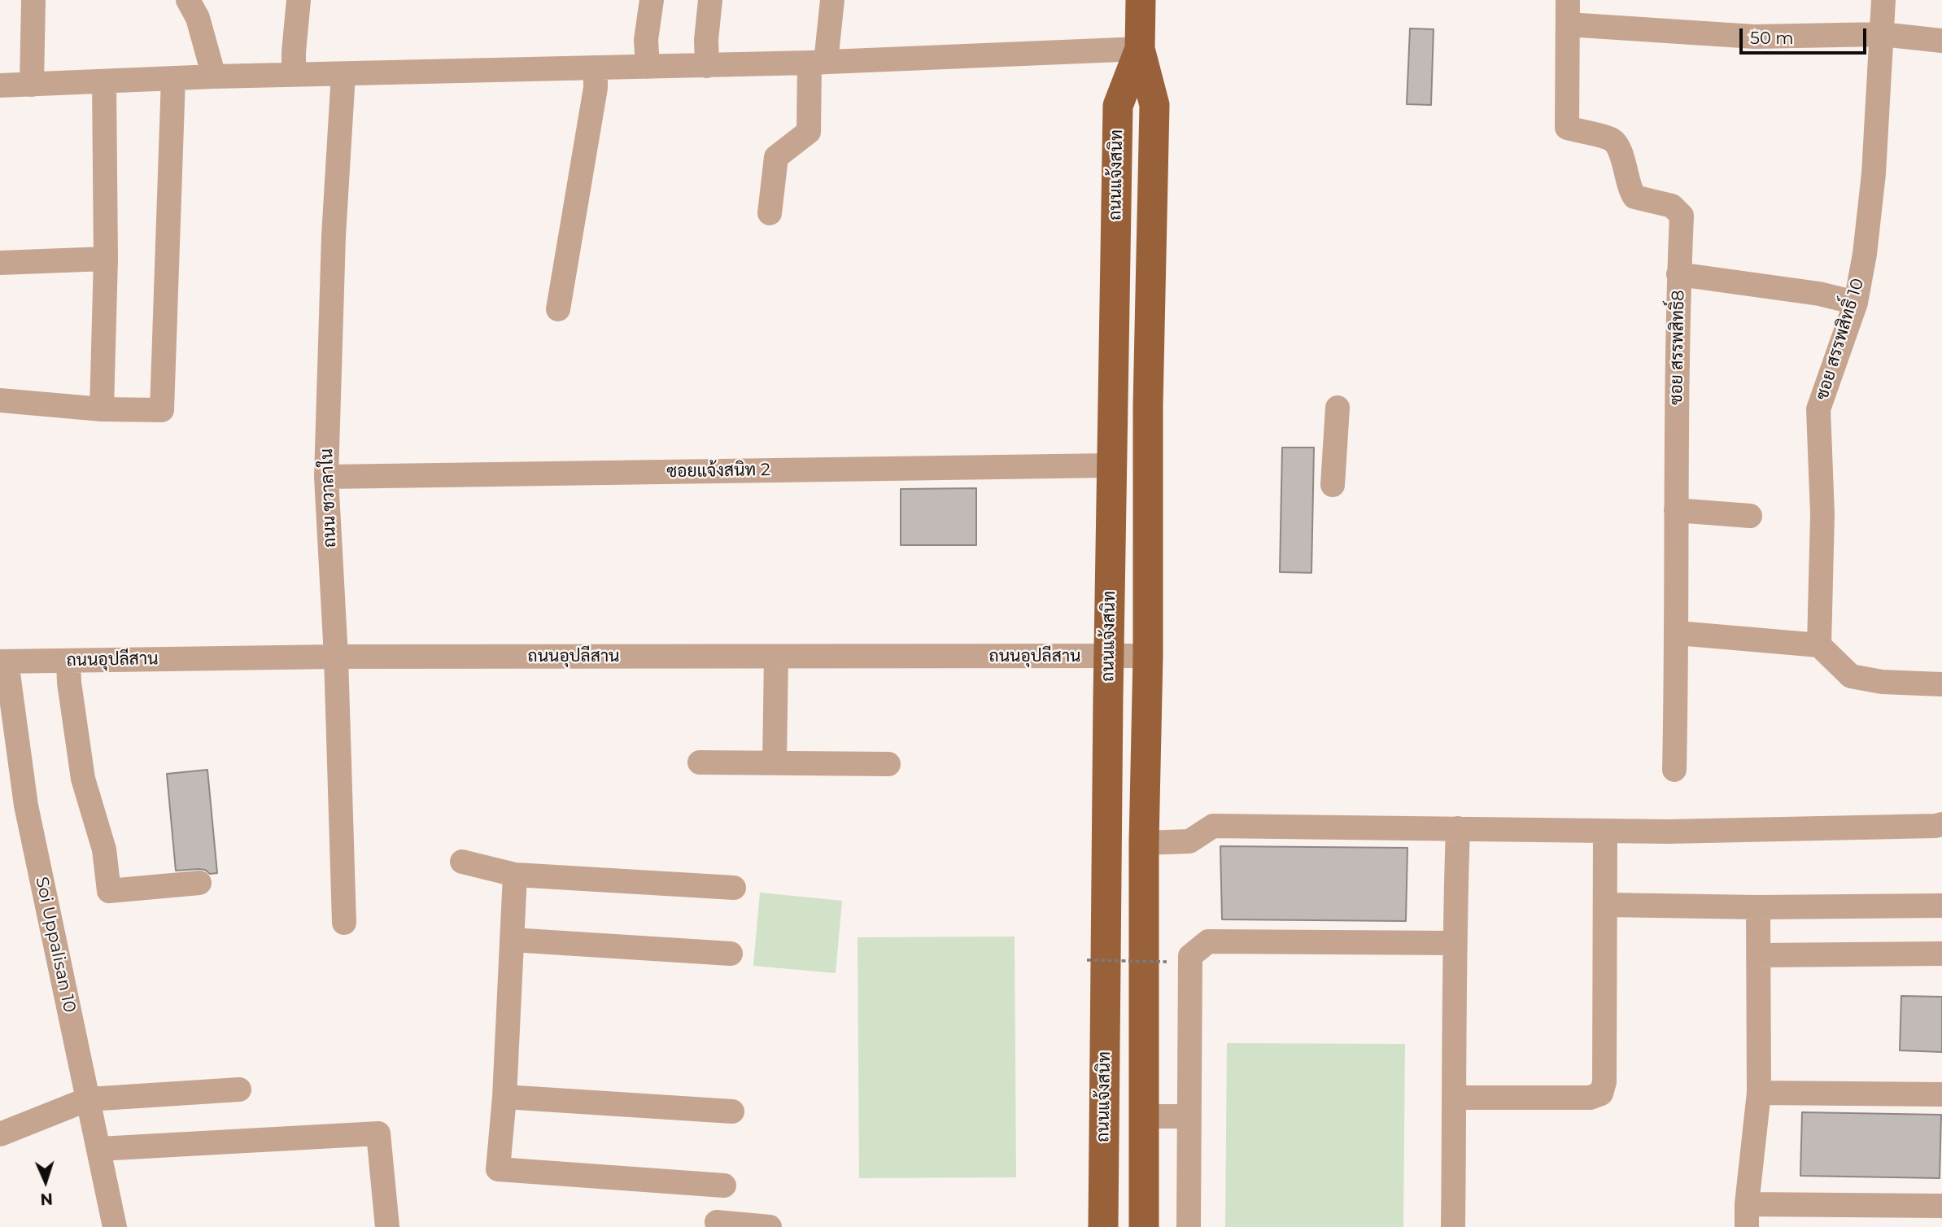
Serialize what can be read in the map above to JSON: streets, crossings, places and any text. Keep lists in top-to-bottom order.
{
  "streets": {
    "main road": ["ถนนแจ้งสนิท"],
    "street": [
      "ซอย สรรพสิทธิ์ 10",
      "ซอย สรรพสิทธิ์8",
      "ซอยแจ้งสนิท 2",
      "ถนน ชวาลาใน",
      "ถนนอุปลีสาน",
      "Soi Uppalisan 10"
    ]
  },
  "crossings": [
    ["ถนนแจ้งสนิท", "ซอยแจ้งสนิท 2"],
    ["ถนนแจ้งสนิท", "ถนนอุปลีสาน"],
    ["ซอยแจ้งสนิท 2", "ถนน ชวาลาใน"],
    ["ถนน ชวาลาใน", "ถนนอุปลีสาน"],
    ["ถนนอุปลีสาน", "Soi Uppalisan 10"]
  ],
  "scale_bar": "50 m",
  "north": "bottom"
}
